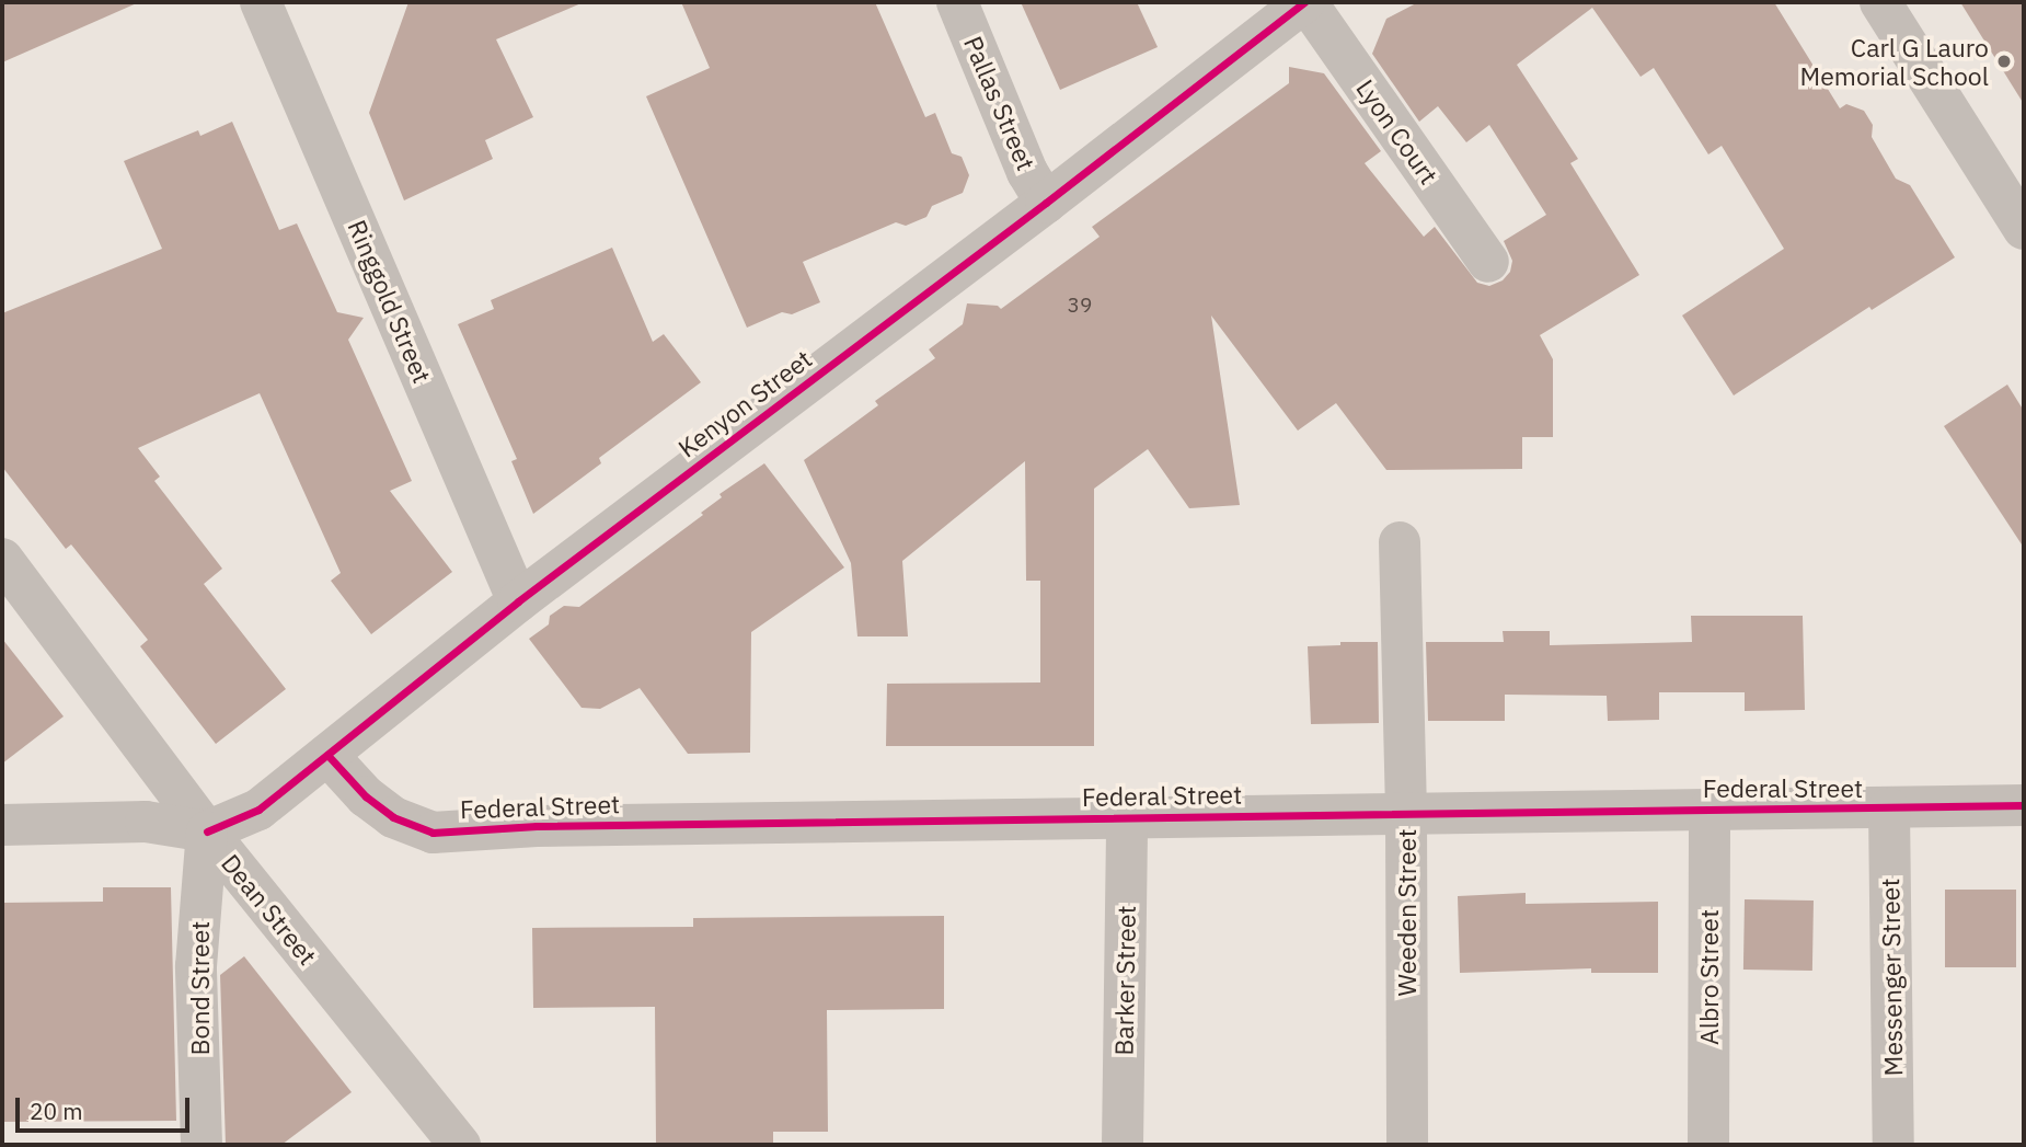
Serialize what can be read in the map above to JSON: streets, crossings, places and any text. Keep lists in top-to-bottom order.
{
  "streets": {
    "street": [
      "Pallas Street",
      "Lyon Court",
      "Ringgold Street",
      "Kenyon Street",
      "Federal Street",
      "Dean Street",
      "Weeden Street",
      "Albro Street",
      "Messenger Street",
      "Barker Street",
      "Bond Street"
    ]
  },
  "crossings": [
    ["Pallas Street", "Kenyon Street"],
    ["Lyon Court", "Kenyon Street"],
    ["Ringgold Street", "Kenyon Street"],
    ["Kenyon Street", "Federal Street"],
    ["Kenyon Street", "Dean Street"],
    ["Kenyon Street", "Bond Street"],
    ["Federal Street", "Weeden Street"],
    ["Federal Street", "Albro Street"],
    ["Federal Street", "Messenger Street"],
    ["Federal Street", "Barker Street"],
    ["Dean Street", "Bond Street"]
  ],
  "places": ["Carl G Lauro Memorial School"],
  "house_numbers": ["39"],
  "scale_bar": "20 m"
}
